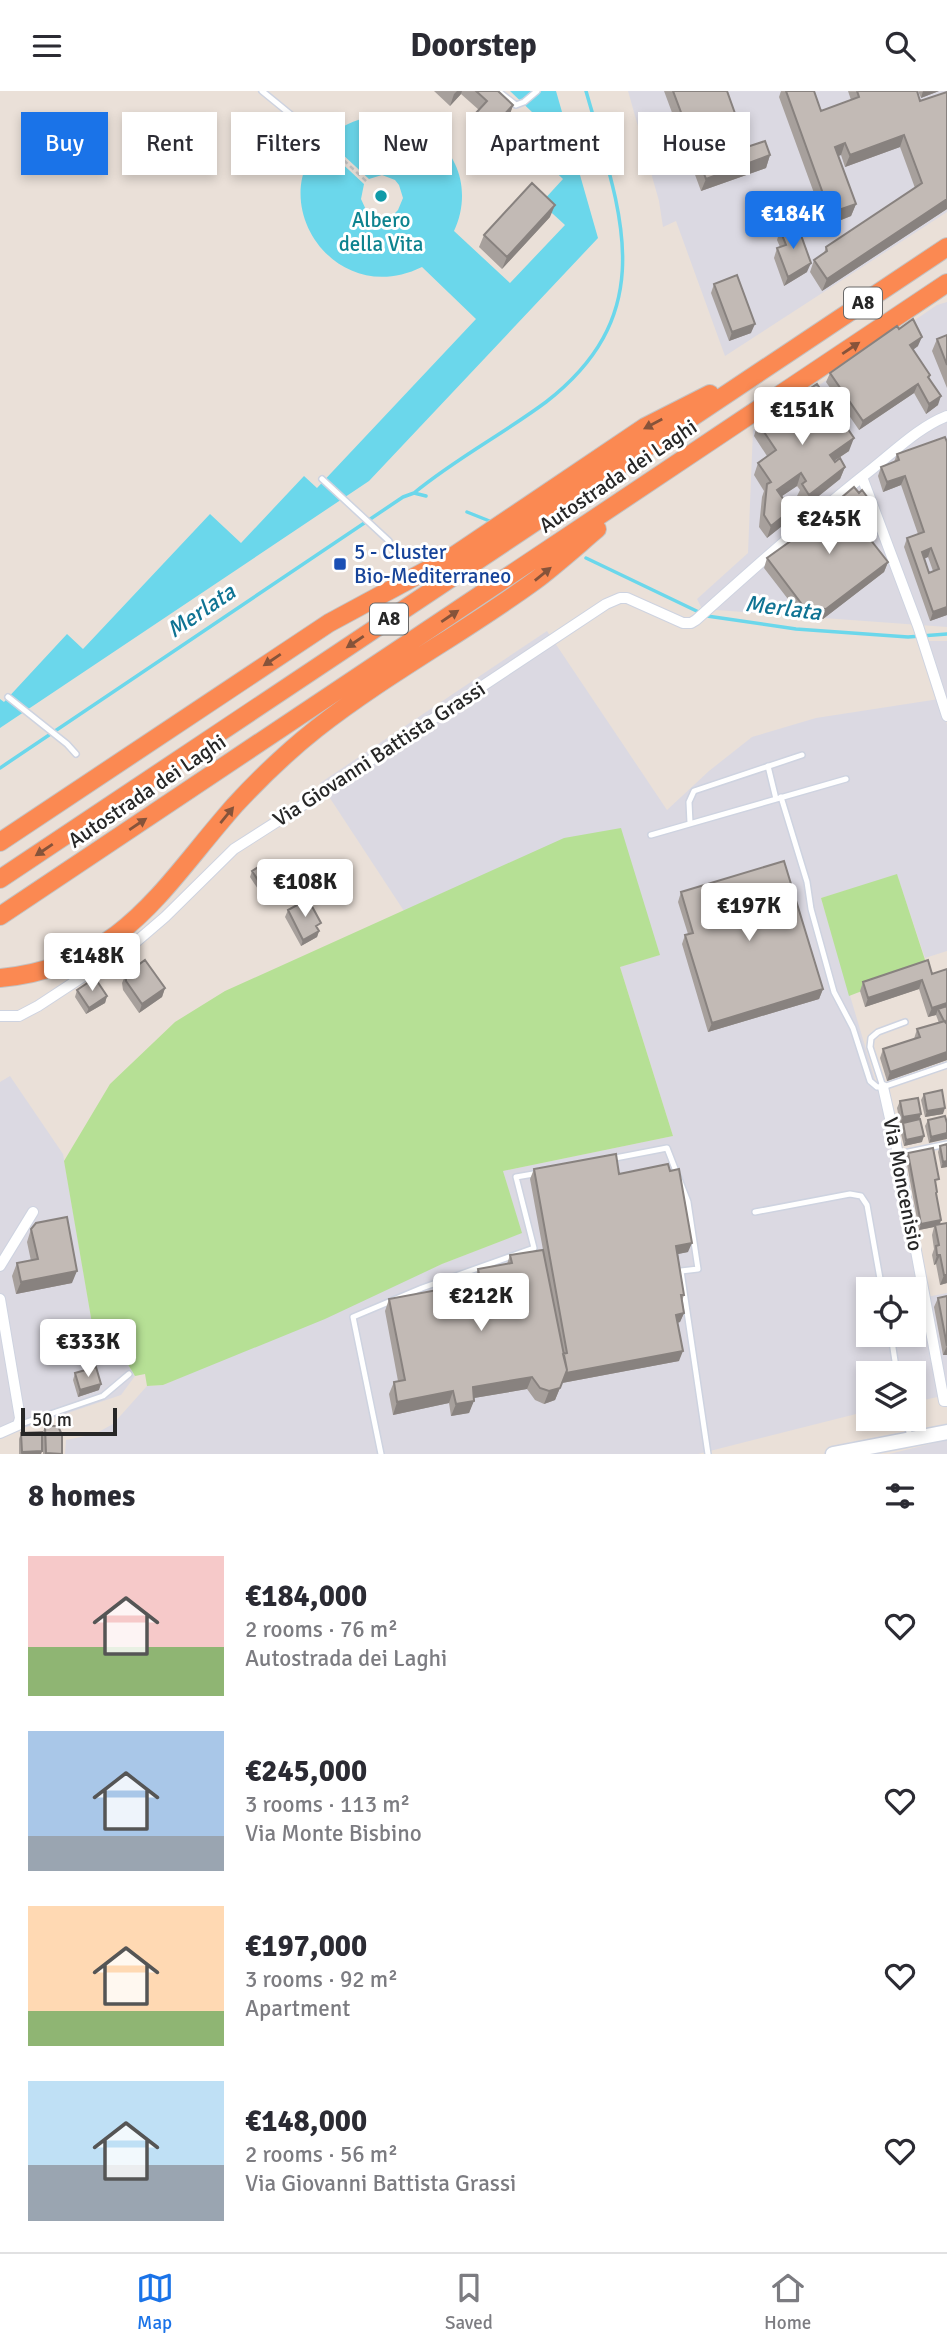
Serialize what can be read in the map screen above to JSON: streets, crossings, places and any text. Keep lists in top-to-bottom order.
{
  "streets": {
    "highway": ["A8", "Autostrada dei Laghi"],
    "street": ["Via Giovanni Battista Grassi", "Via Moncenisio"]
  },
  "water": ["Merlata"],
  "places": {
    "other": ["Albero della Vita"],
    "transit": ["5 - Cluster Bio-Mediterraneo"]
  },
  "scale_bar": "50 m",
  "page": {
    "header": "Doorstep",
    "chip": [
      "Buy",
      "Rent",
      "Filters",
      "New",
      "Apartment",
      "House"
    ],
    "price": [
      "€184K",
      "€151K",
      "€245K",
      "€108K",
      "€197K",
      "€148K",
      "€212K",
      "€333K"
    ],
    "scale": "50 m",
    "heading": "8 homes",
    "list": [
      {
        "name": "€184,000",
        "note": "2 rooms · 76 m² · Autostrada dei Laghi"
      },
      {
        "name": "€245,000",
        "note": "3 rooms · 113 m² · Via Monte Bisbino"
      },
      {
        "name": "€197,000",
        "note": "3 rooms · 92 m² · Apartment"
      },
      {
        "name": "€148,000",
        "note": "2 rooms · 56 m² · Via Giovanni Battista Grassi"
      }
    ],
    "tabs": ["Map", "Saved", "Home"]
  }
}
